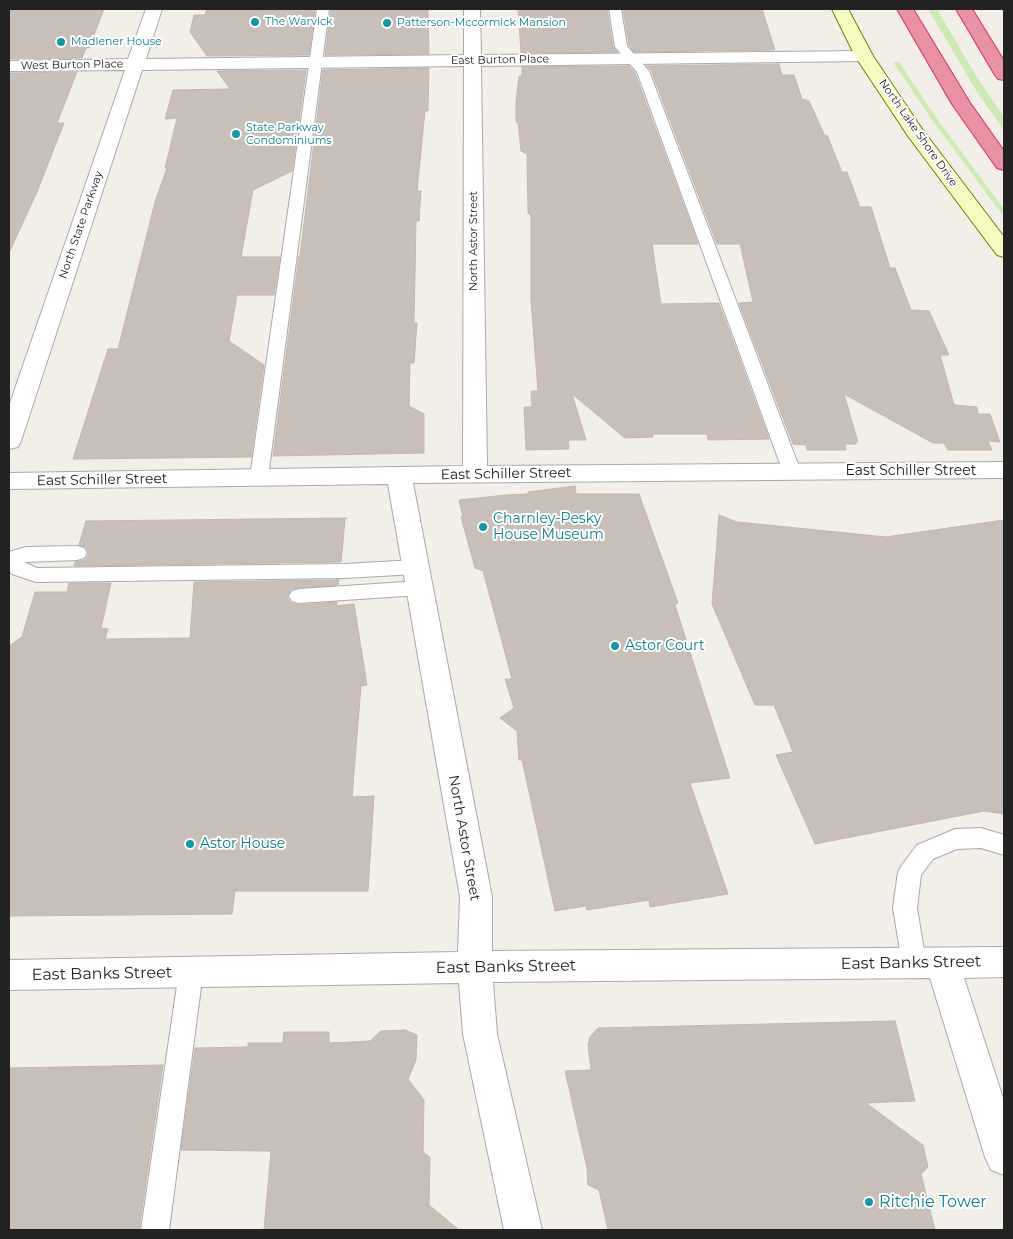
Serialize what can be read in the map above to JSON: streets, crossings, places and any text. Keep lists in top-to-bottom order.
{
  "streets": {
    "main road": ["North Lake Shore Drive"],
    "street": [
      "East Burton Place",
      "West Burton Place",
      "North State Parkway",
      "North Astor Street",
      "East Schiller Street",
      "East Banks Street"
    ]
  },
  "crossings": [
    ["East Burton Place", "West Burton Place"],
    ["East Burton Place", "North Lake Shore Drive"],
    ["East Burton Place", "North State Parkway"],
    ["East Burton Place", "North Astor Street"],
    ["West Burton Place", "North State Parkway"],
    ["North Astor Street", "East Schiller Street"],
    ["North Astor Street", "East Banks Street"]
  ],
  "places": [
    "The Warvick",
    "Patterson-Mccormick Mansion",
    "Madlener House",
    "State Parkway Condominiums",
    "Charnley-Pesky House Museum",
    "Astor Court",
    "Astor House",
    "Ritchie Tower"
  ]
}
